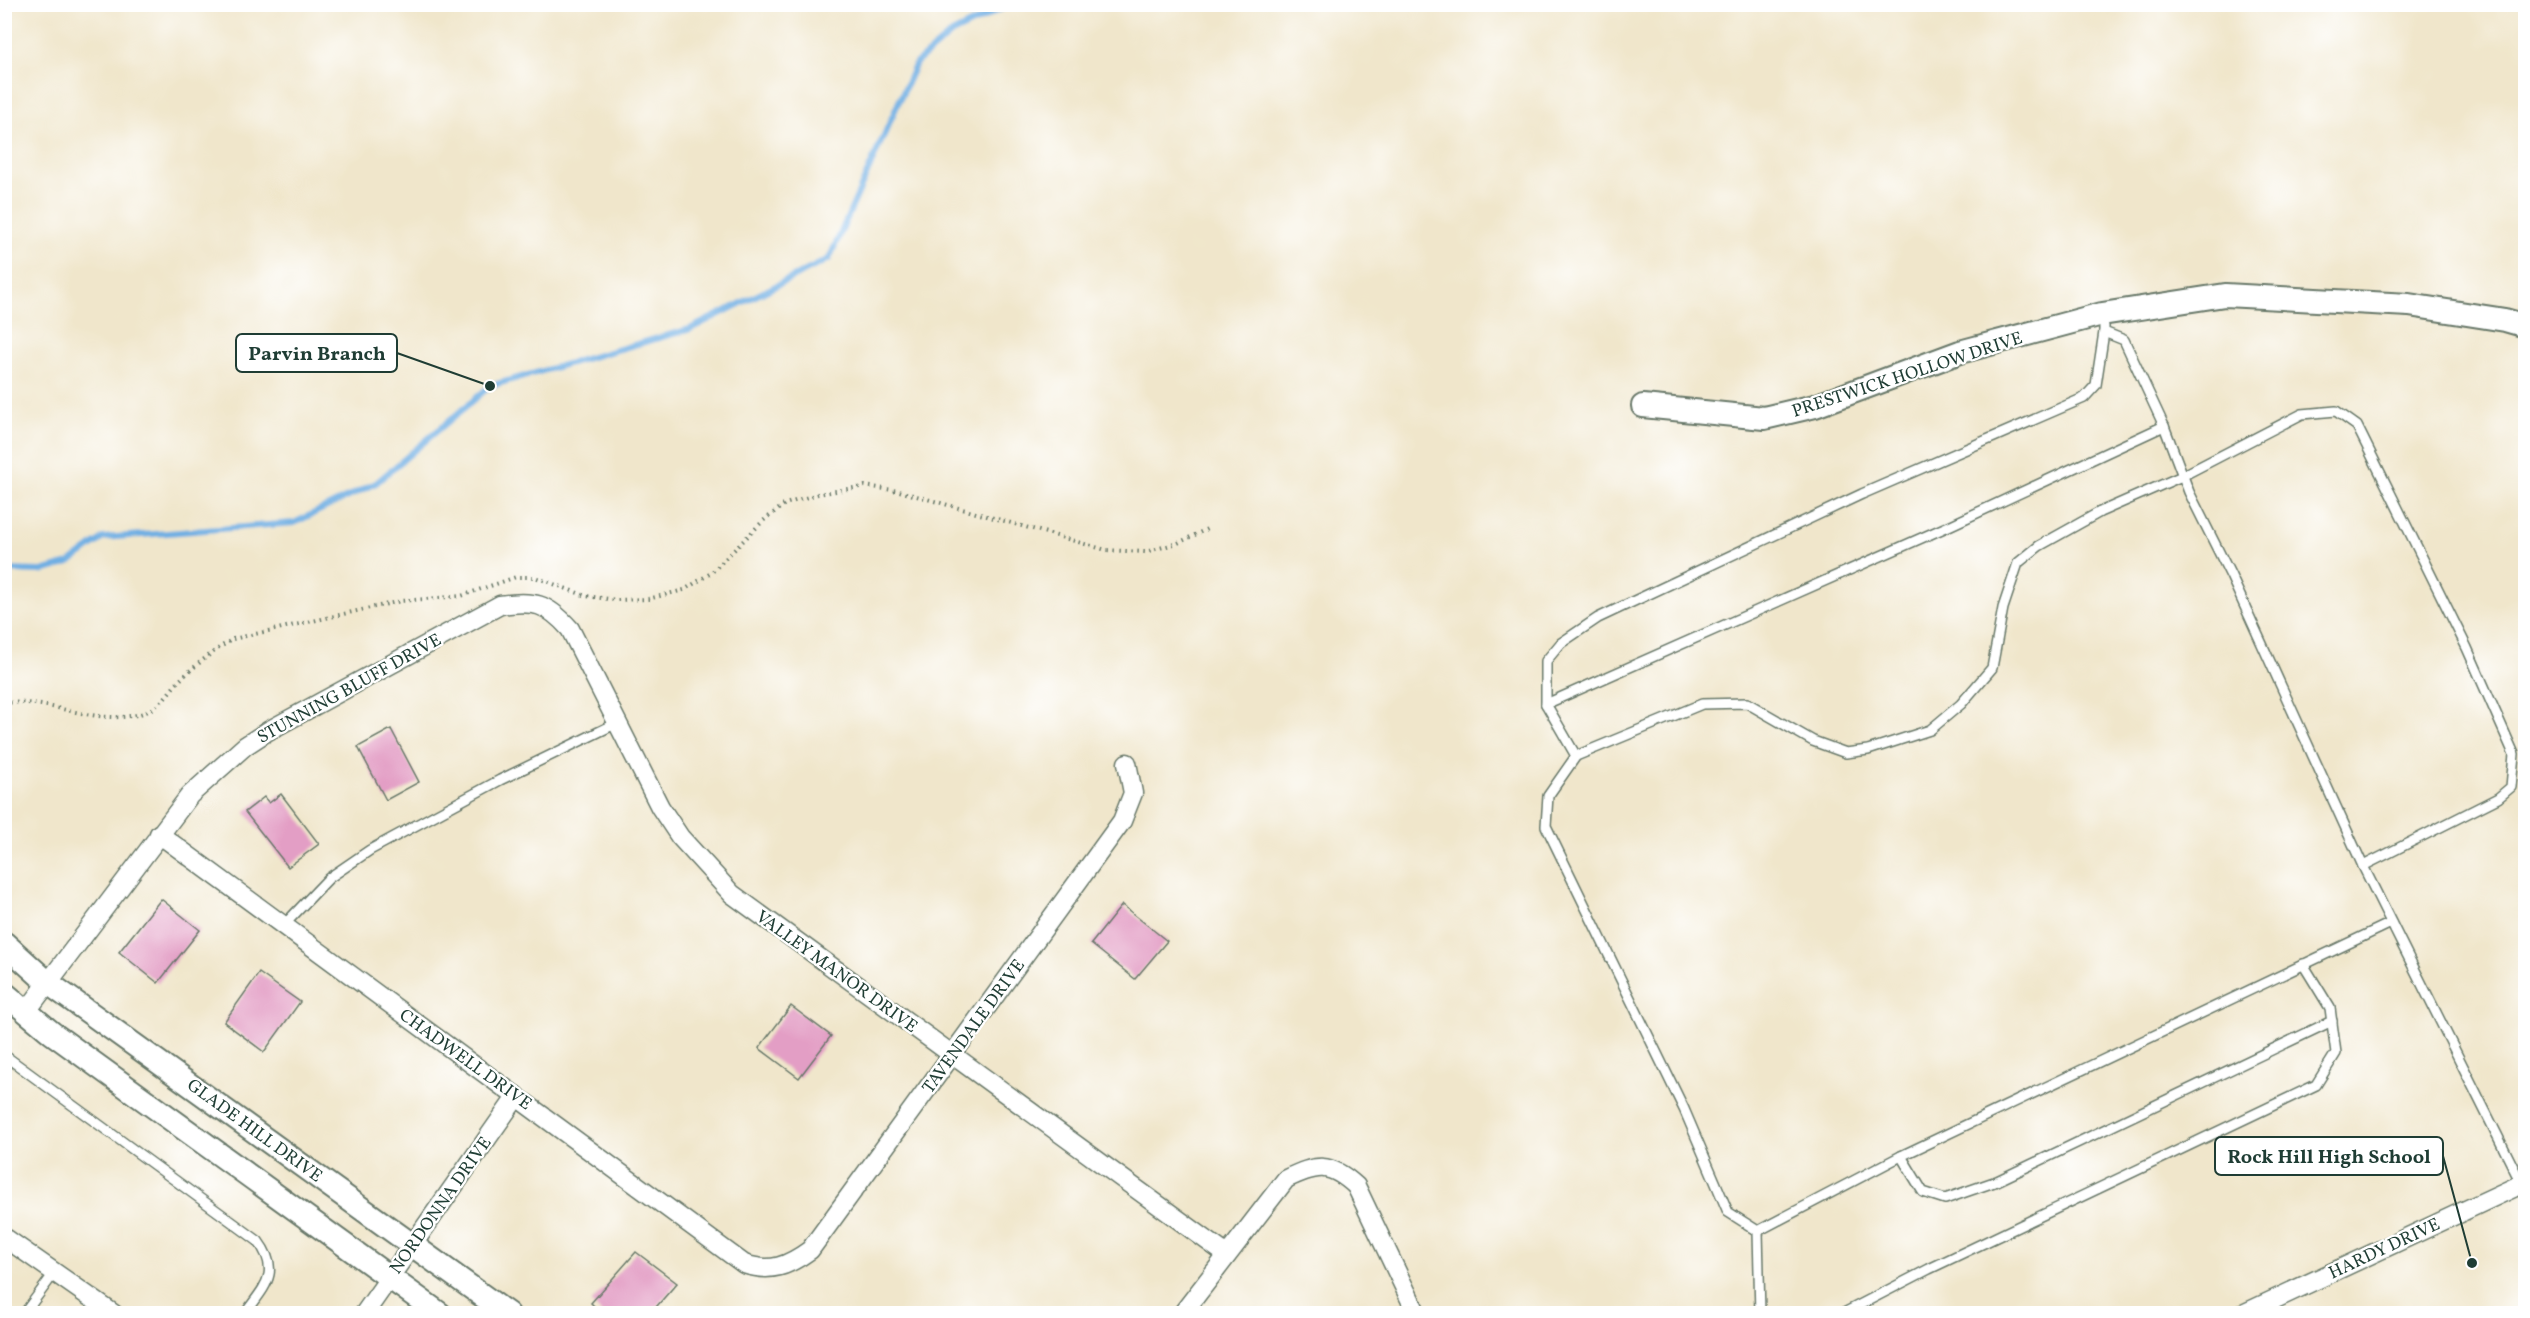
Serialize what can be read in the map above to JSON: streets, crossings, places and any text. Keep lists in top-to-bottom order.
{
  "streets": {
    "street": [
      "PRESTWICK HOLLOW DRIVE",
      "STUNNING BLUFF DRIVE",
      "VALLEY MANOR DRIVE",
      "TAVENDALE DRIVE",
      "CHADWELL DRIVE",
      "GLADE HILL DRIVE",
      "NORDONNA DRIVE",
      "HARDY DRIVE"
    ]
  },
  "crossings": [
    ["STUNNING BLUFF DRIVE", "VALLEY MANOR DRIVE"],
    ["STUNNING BLUFF DRIVE", "CHADWELL DRIVE"],
    ["STUNNING BLUFF DRIVE", "GLADE HILL DRIVE"],
    ["VALLEY MANOR DRIVE", "TAVENDALE DRIVE"],
    ["TAVENDALE DRIVE", "CHADWELL DRIVE"],
    ["CHADWELL DRIVE", "NORDONNA DRIVE"],
    ["GLADE HILL DRIVE", "NORDONNA DRIVE"]
  ],
  "places": ["Parvin Branch", "Rock Hill High School"]
}
